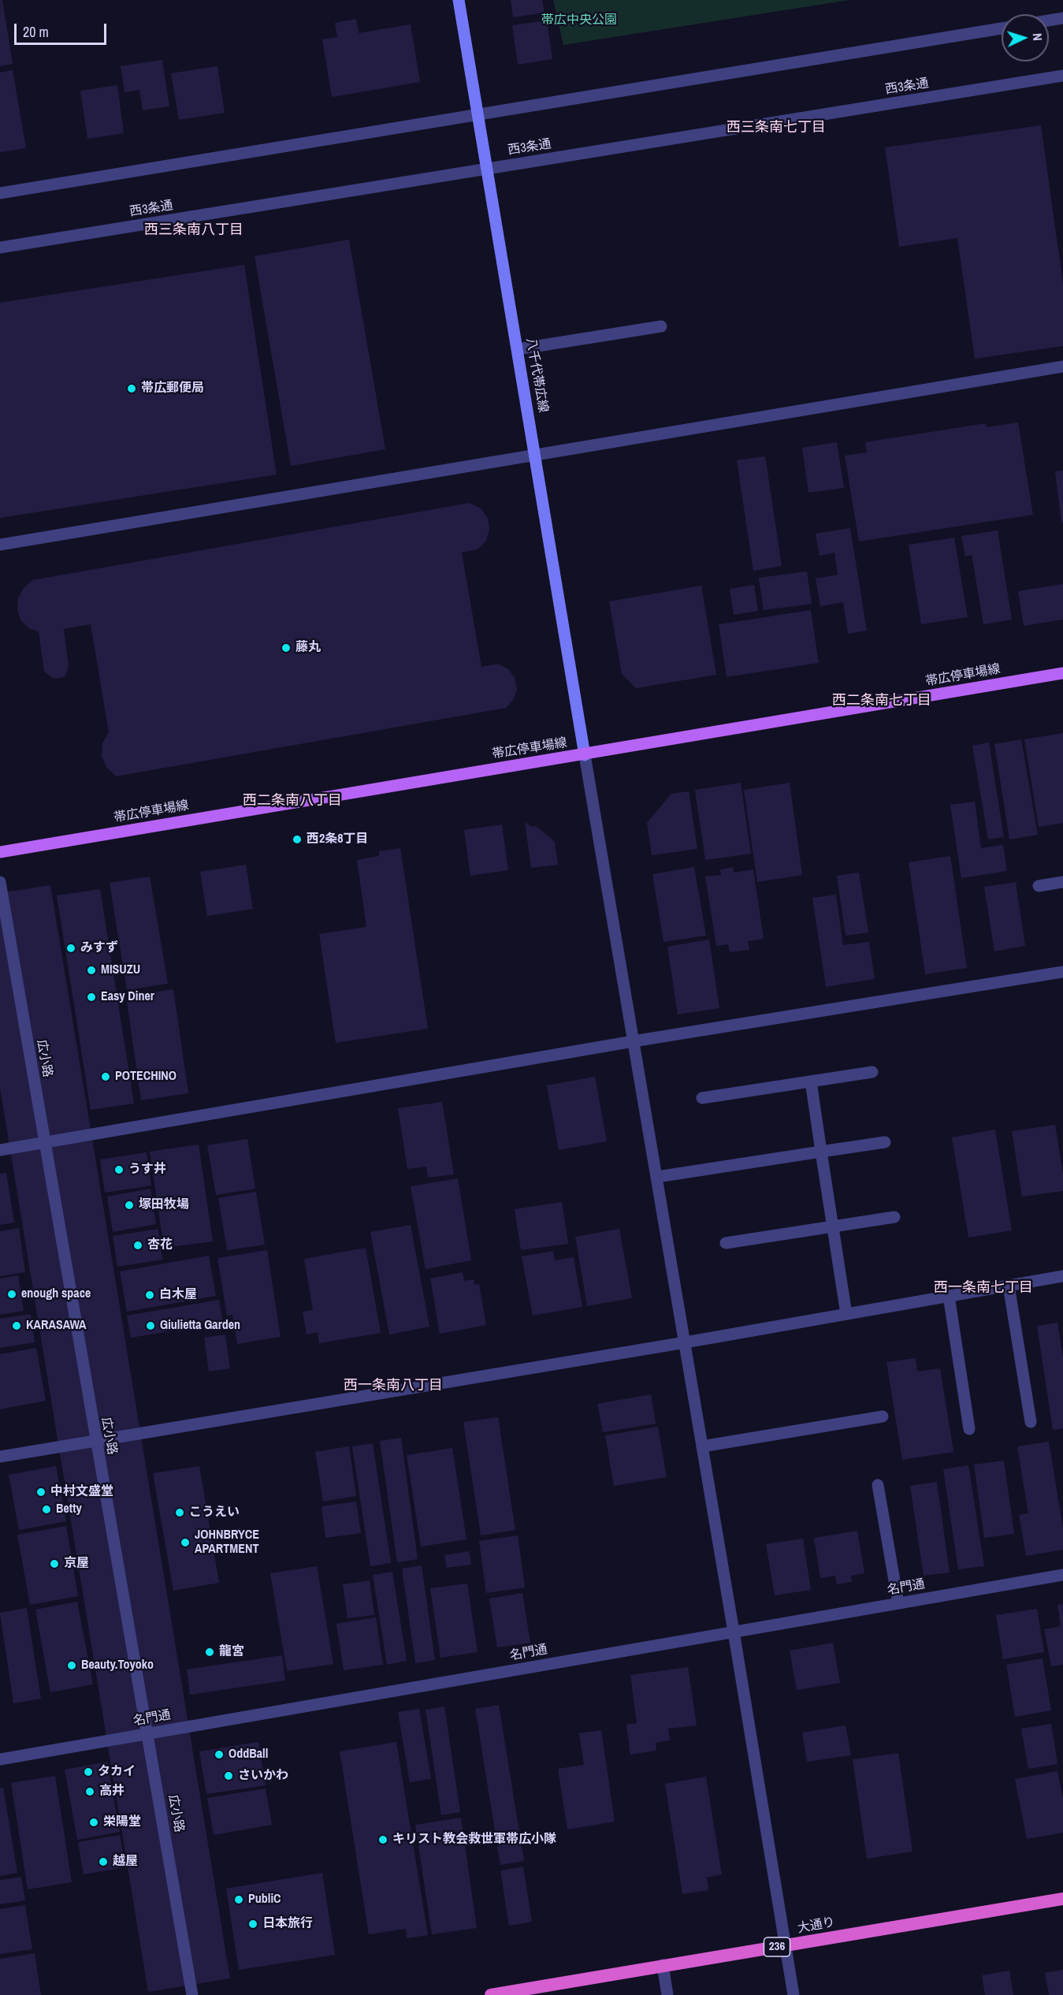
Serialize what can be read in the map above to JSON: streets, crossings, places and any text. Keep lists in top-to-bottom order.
{
  "streets": {
    "highway": ["大通り", "236"],
    "main road": ["八千代帯広線", "帯広停車場線"],
    "street": ["西3条通", "広小路", "名門通"]
  },
  "crossings": [
    ["西3条通", "八千代帯広線"],
    ["八千代帯広線", "帯広停車場線"],
    ["広小路", "名門通"]
  ],
  "districts": [
    "西三条南七丁目",
    "西三条南八丁目",
    "西二条南七丁目",
    "西二条南八丁目",
    "西一条南七丁目",
    "西一条南八丁目"
  ],
  "parks": ["帯広中央公園"],
  "places": [
    "帯広郵便局",
    "藤丸",
    "西2条8丁目",
    "みすず",
    "MISUZU",
    "Easy Diner",
    "POTECHINO",
    "うす井",
    "塚田牧場",
    "杏花",
    "enough space",
    "白木屋",
    "KARASAWA",
    "Giulietta Garden",
    "中村文盛堂",
    "Betty",
    "こうえい",
    "JOHNBRYCE APARTMENT",
    "京屋",
    "龍宮",
    "Beauty.Toyoko",
    "OddBall",
    "タカイ",
    "さいかわ",
    "高井",
    "栄陽堂",
    "キリスト教会救世軍帯広小隊",
    "越屋",
    "PubliC",
    "日本旅行"
  ],
  "scale_bar": "20 m",
  "north": "right"
}
